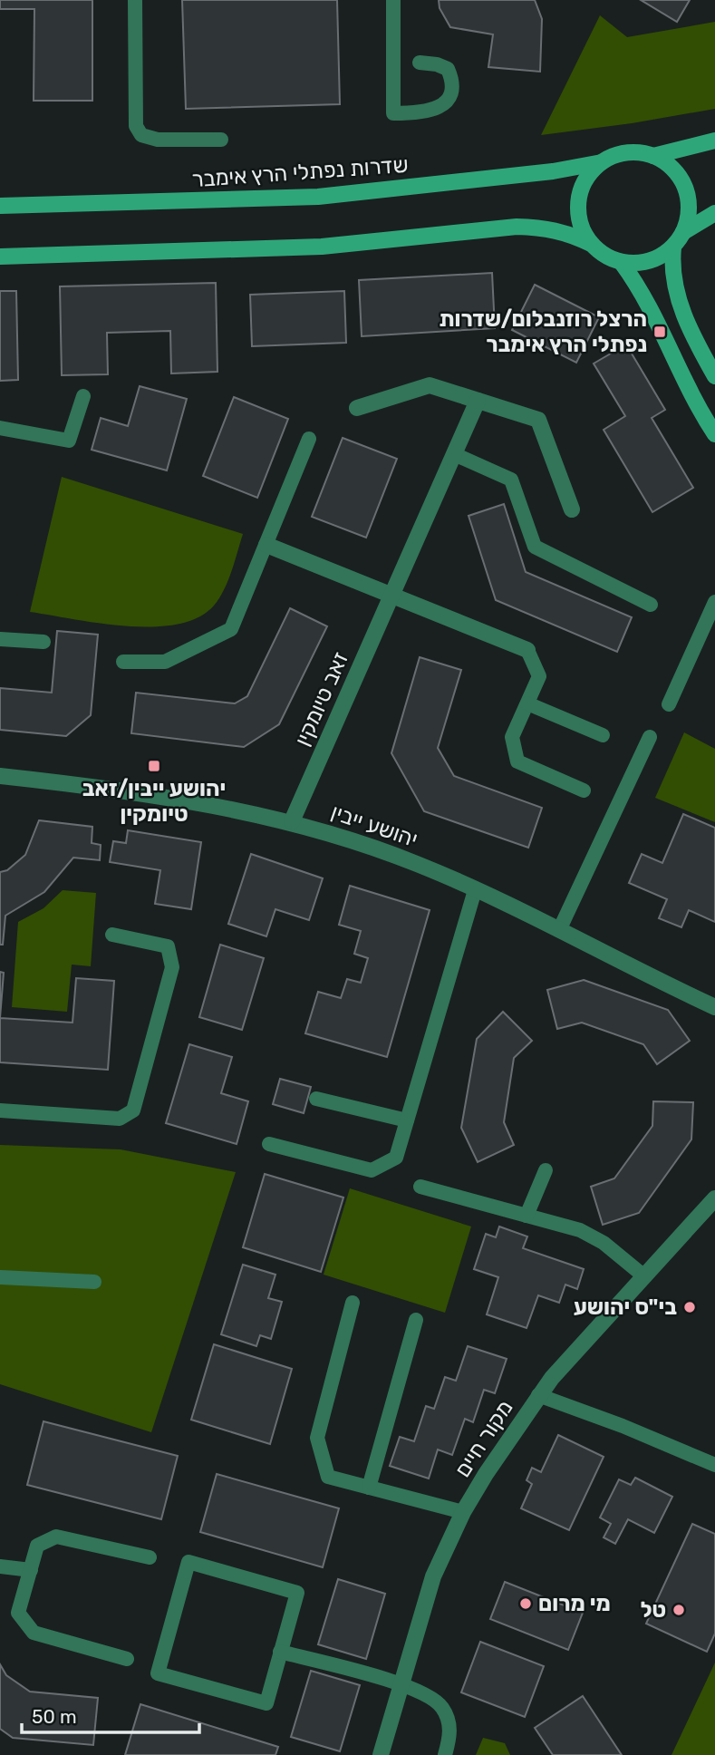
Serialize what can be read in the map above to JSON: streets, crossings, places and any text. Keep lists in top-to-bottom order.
{
  "streets": {
    "main road": ["שדרות נפתלי הרץ אימבר"],
    "street": ["זאב טיומקין", "יהושע ייבין", "מקור חיים"]
  },
  "crossings": [
    ["זאב טיומקין", "יהושע ייבין"]
  ],
  "places": {
    "transit": ["הרצל רוזנבלום/שדרות נפתלי הרץ אימבר", "יהושע ייבין/זאב טיומקין"],
    "other": ["בי\"ס יהושע", "מי מרום", "טל"]
  },
  "scale_bar": "50 m"
}
